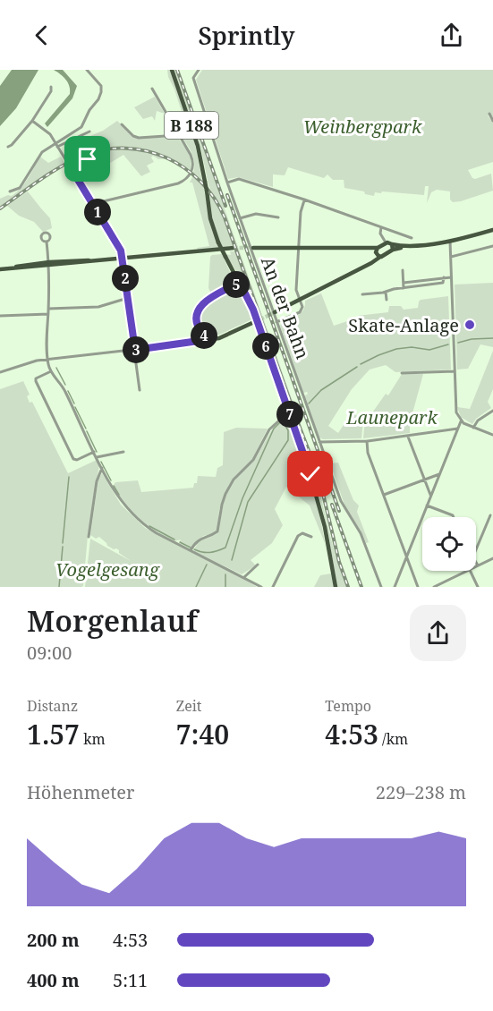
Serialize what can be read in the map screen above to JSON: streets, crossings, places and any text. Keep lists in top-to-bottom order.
{
  "streets": {
    "main road": ["B 188"],
    "street": ["An der Bahn"]
  },
  "parks": ["Weinbergpark", "Launepark", "Vogelgesang"],
  "places": ["Skate-Anlage"],
  "page": {
    "header": "Sprintly",
    "pins": [
      "1",
      "2",
      "5",
      "4",
      "6",
      "3",
      "7"
    ],
    "heading": ["Morgenlauf", "09:00"],
    "stats": [
      ["Distanz", "1.57 km"],
      ["Zeit", "7:40"],
      ["Tempo", "4:53 /km"]
    ],
    "chart": ["Höhenmeter", "229–238 m"],
    "list": [
      {
        "name": "200 m",
        "note": "4:53"
      },
      {
        "name": "400 m",
        "note": "5:11"
      }
    ]
  }
}
